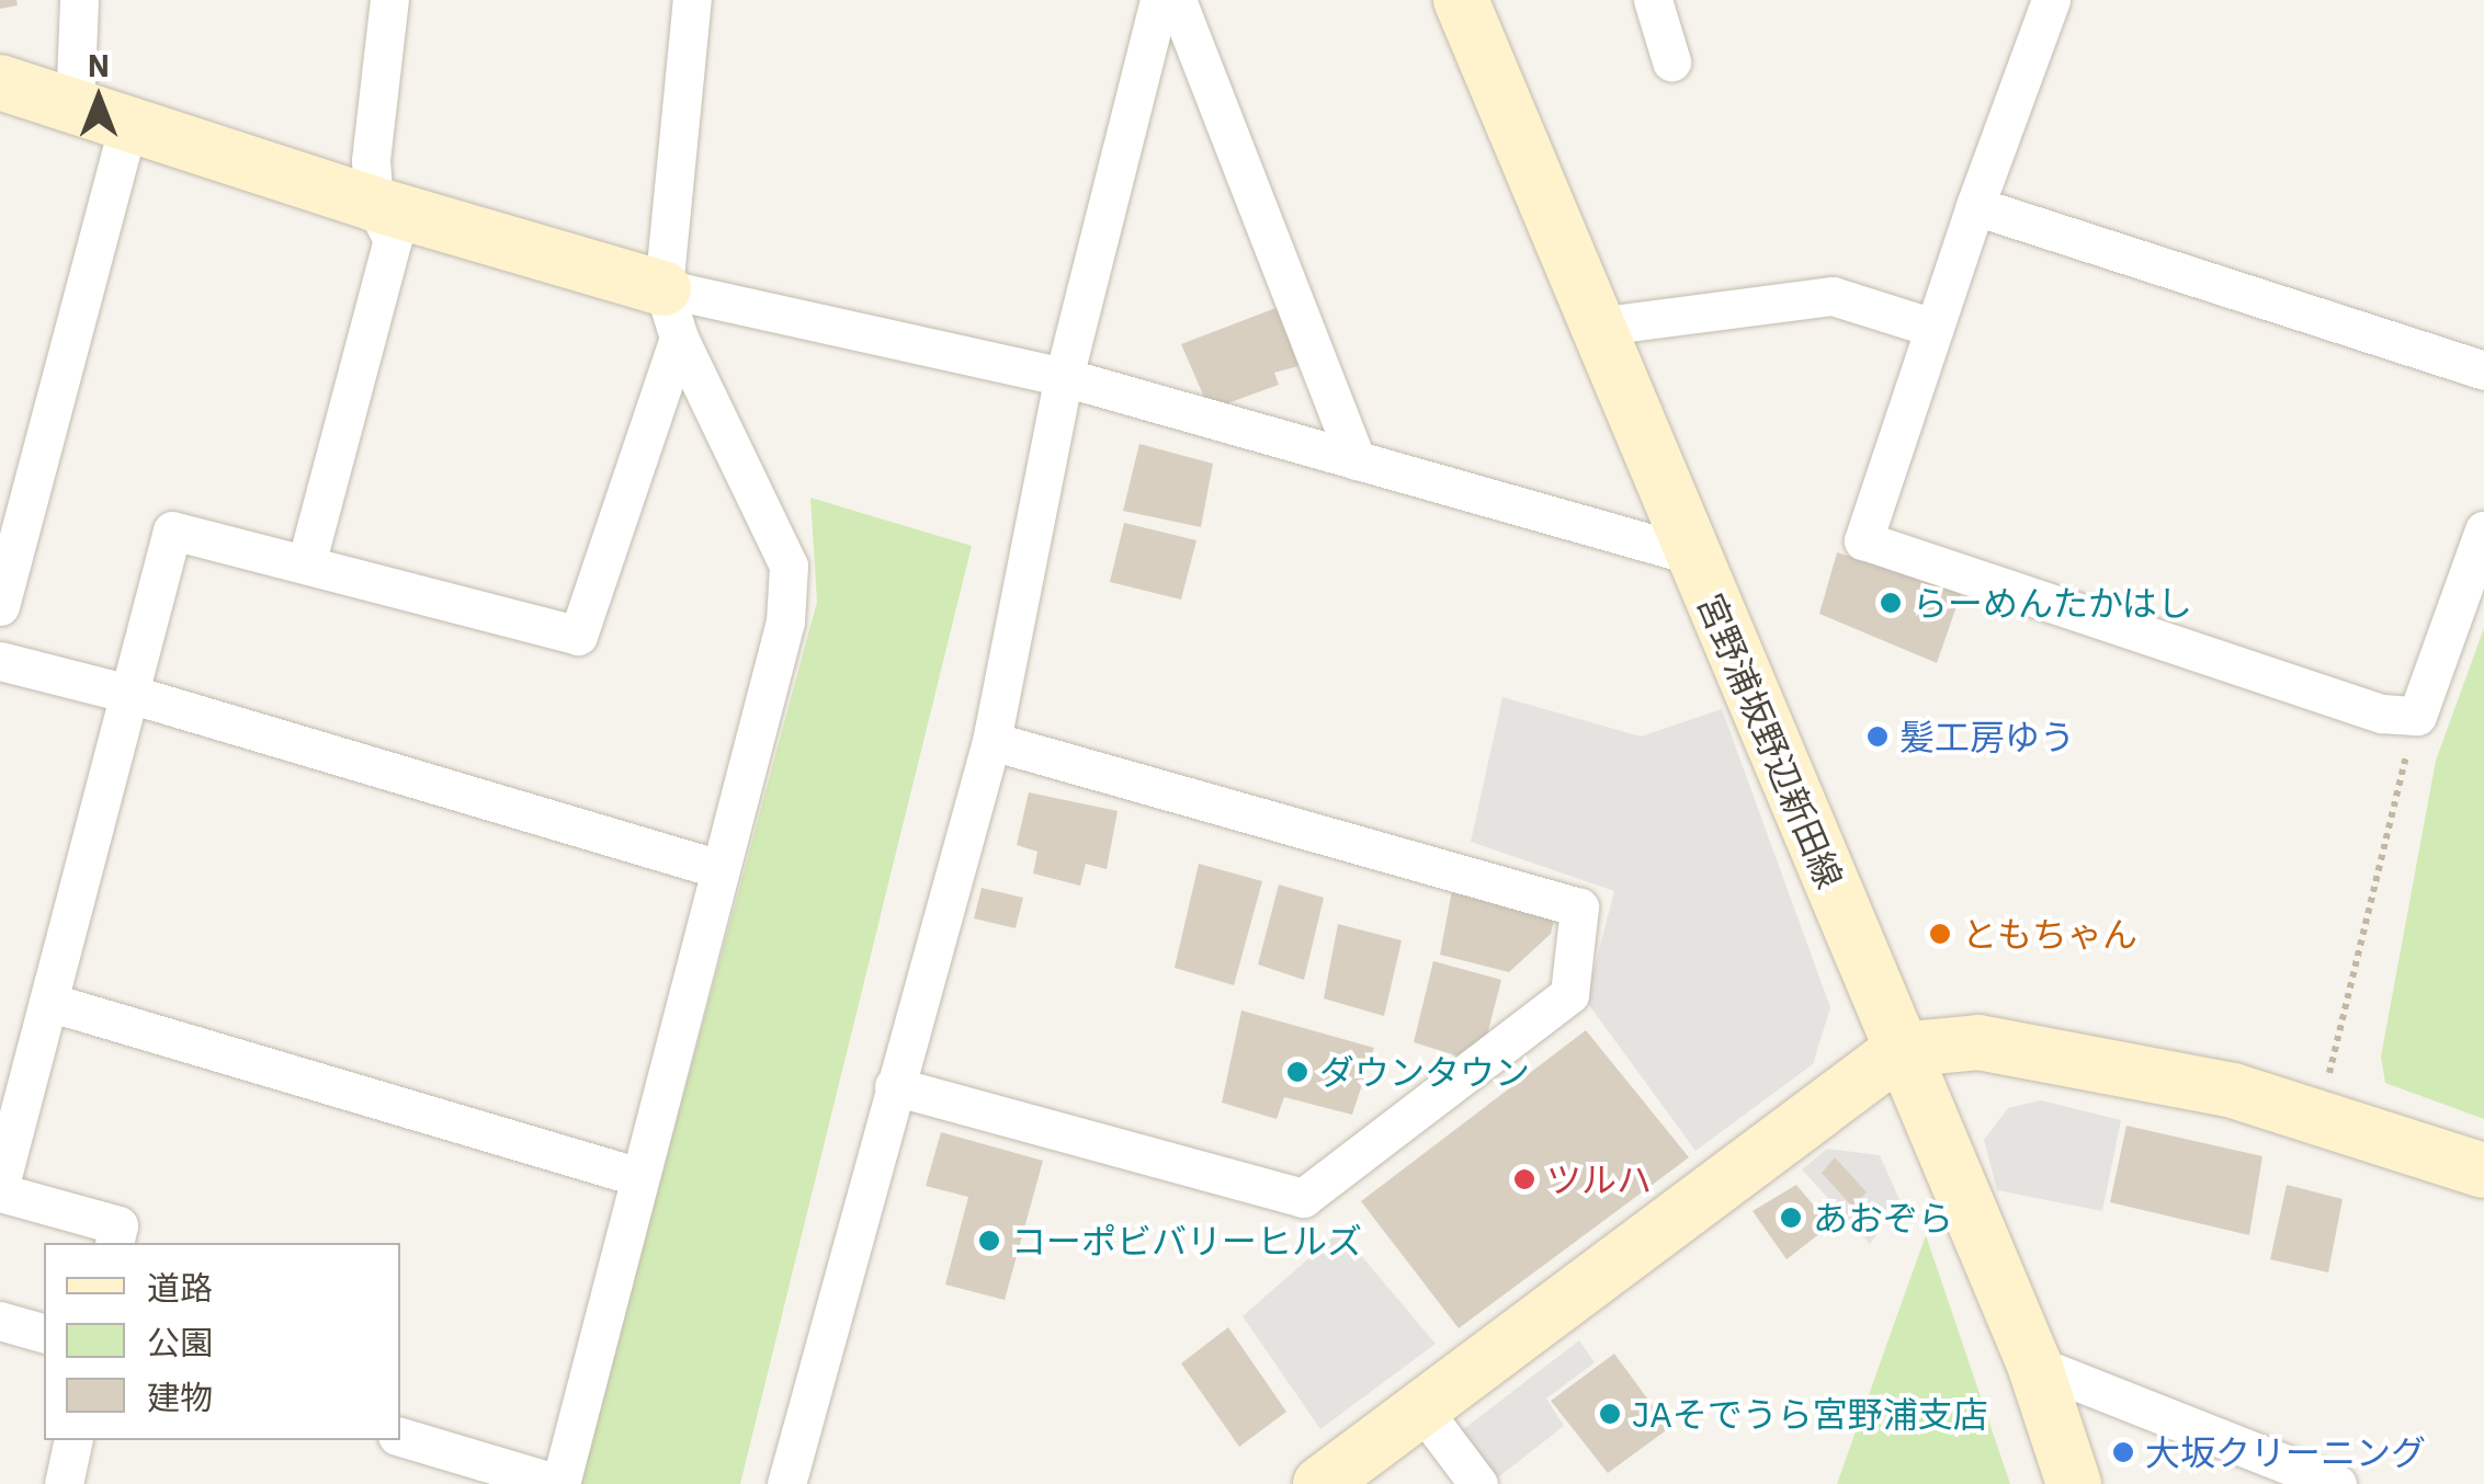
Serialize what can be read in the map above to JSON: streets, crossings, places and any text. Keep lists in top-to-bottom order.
{
  "streets": {
    "street": ["宮野浦坂野辺新田線"]
  },
  "places": [
    "らーめんたかはし",
    "髪工房ゆう",
    "ともちゃん",
    "ダウンタウン",
    "ツルハ",
    "あおぞら",
    "コーポビバリーヒルズ",
    "JAそでうら宮野浦支店",
    "大坂クリーニング"
  ],
  "legend": ["道路", "公園", "建物"],
  "north": "top"
}
